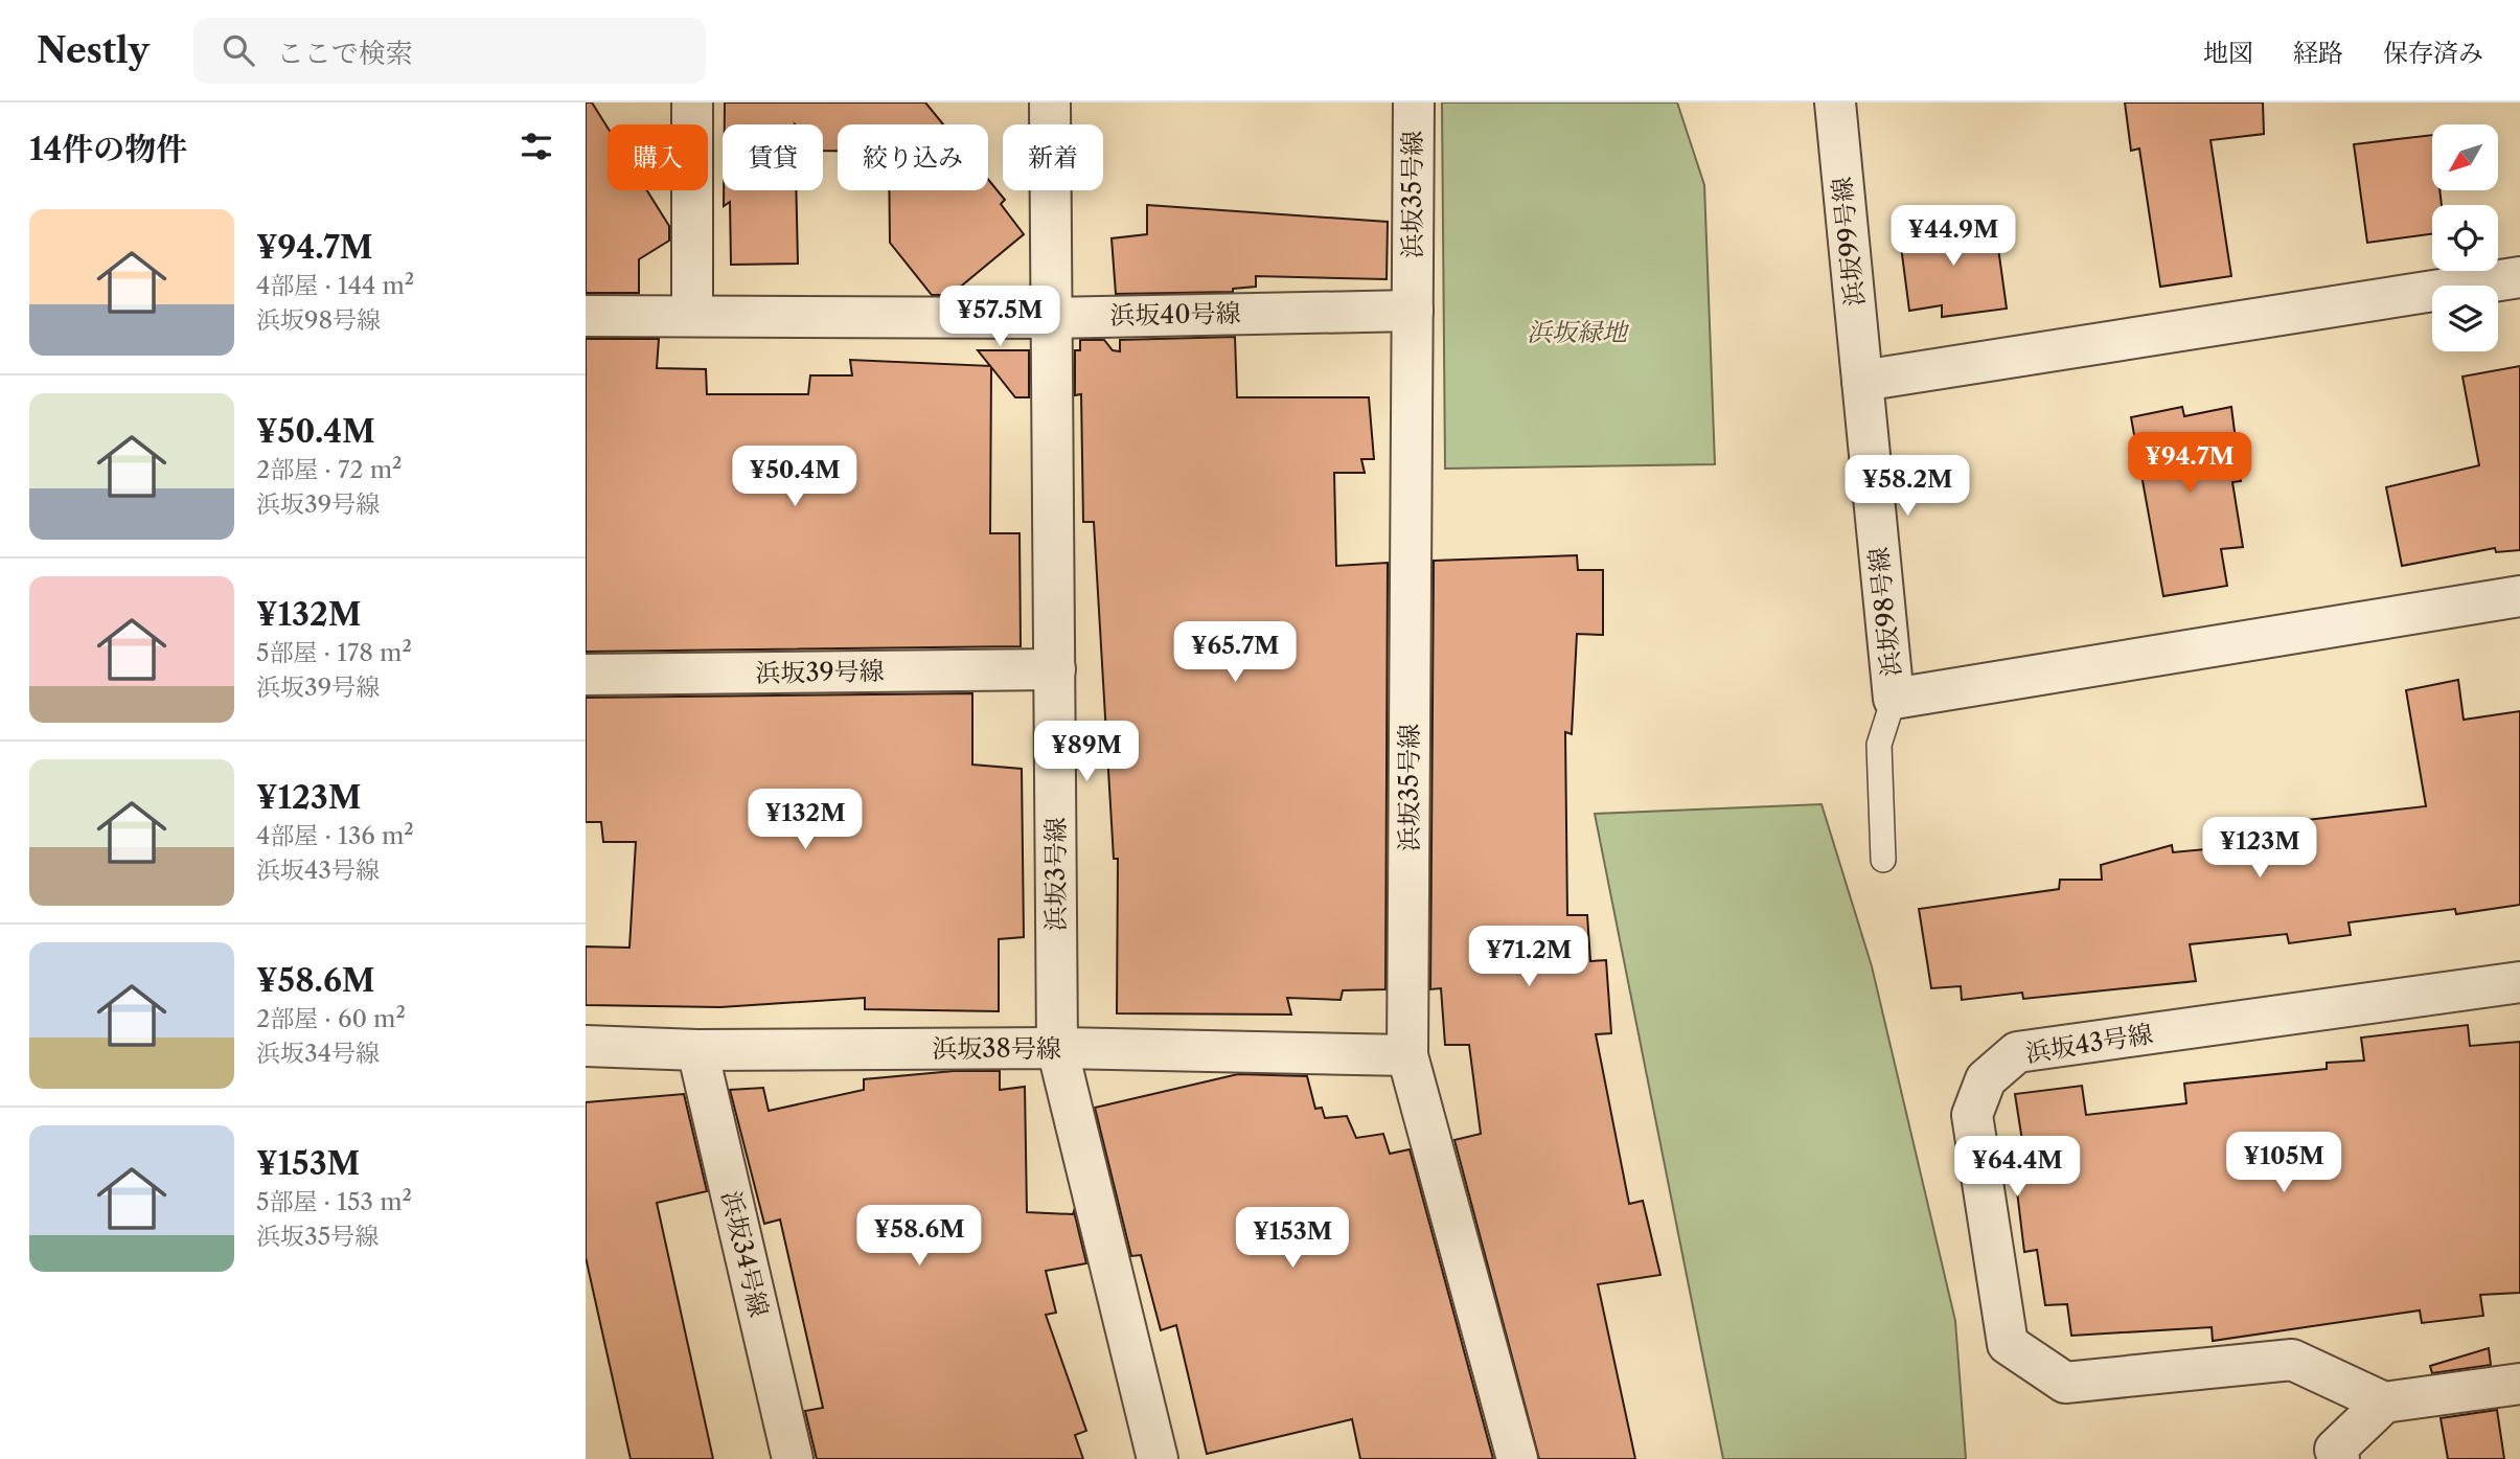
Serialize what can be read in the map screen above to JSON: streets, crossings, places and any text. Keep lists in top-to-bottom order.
{
  "streets": {
    "street": [
      "浜坂35号線",
      "浜坂99号線",
      "浜坂40号線",
      "浜坂98号線",
      "浜坂39号線",
      "浜坂3号線",
      "浜坂43号線",
      "浜坂38号線",
      "浜坂34号線"
    ]
  },
  "crossings": [
    ["浜坂35号線", "浜坂40号線"],
    ["浜坂35号線", "浜坂38号線"],
    ["浜坂99号線", "浜坂98号線"],
    ["浜坂40号線", "浜坂3号線"],
    ["浜坂39号線", "浜坂3号線"],
    ["浜坂3号線", "浜坂38号線"],
    ["浜坂38号線", "浜坂34号線"]
  ],
  "parks": ["浜坂緑地"],
  "north": "bottom left",
  "page": {
    "header": "Nestly",
    "search": "ここで検索",
    "nav": ["地図", "経路", "保存済み"],
    "heading": "14件の物件",
    "chip": [
      "購入",
      "賃貸",
      "絞り込み",
      "新着"
    ],
    "list": [
      {
        "name": "¥94.7M",
        "note": "4部屋 · 144 m² · 浜坂98号線"
      },
      {
        "name": "¥50.4M",
        "note": "2部屋 · 72 m² · 浜坂39号線"
      },
      {
        "name": "¥132M",
        "note": "5部屋 · 178 m² · 浜坂39号線"
      },
      {
        "name": "¥123M",
        "note": "4部屋 · 136 m² · 浜坂43号線"
      },
      {
        "name": "¥58.6M",
        "note": "2部屋 · 60 m² · 浜坂34号線"
      },
      {
        "name": "¥153M",
        "note": "5部屋 · 153 m² · 浜坂35号線"
      }
    ],
    "price": [
      "¥44.9M",
      "¥57.5M",
      "¥94.7M",
      "¥50.4M",
      "¥58.2M",
      "¥65.7M",
      "¥89M",
      "¥132M",
      "¥123M",
      "¥71.2M",
      "¥105M",
      "¥64.4M",
      "¥58.6M",
      "¥153M"
    ]
  }
}
